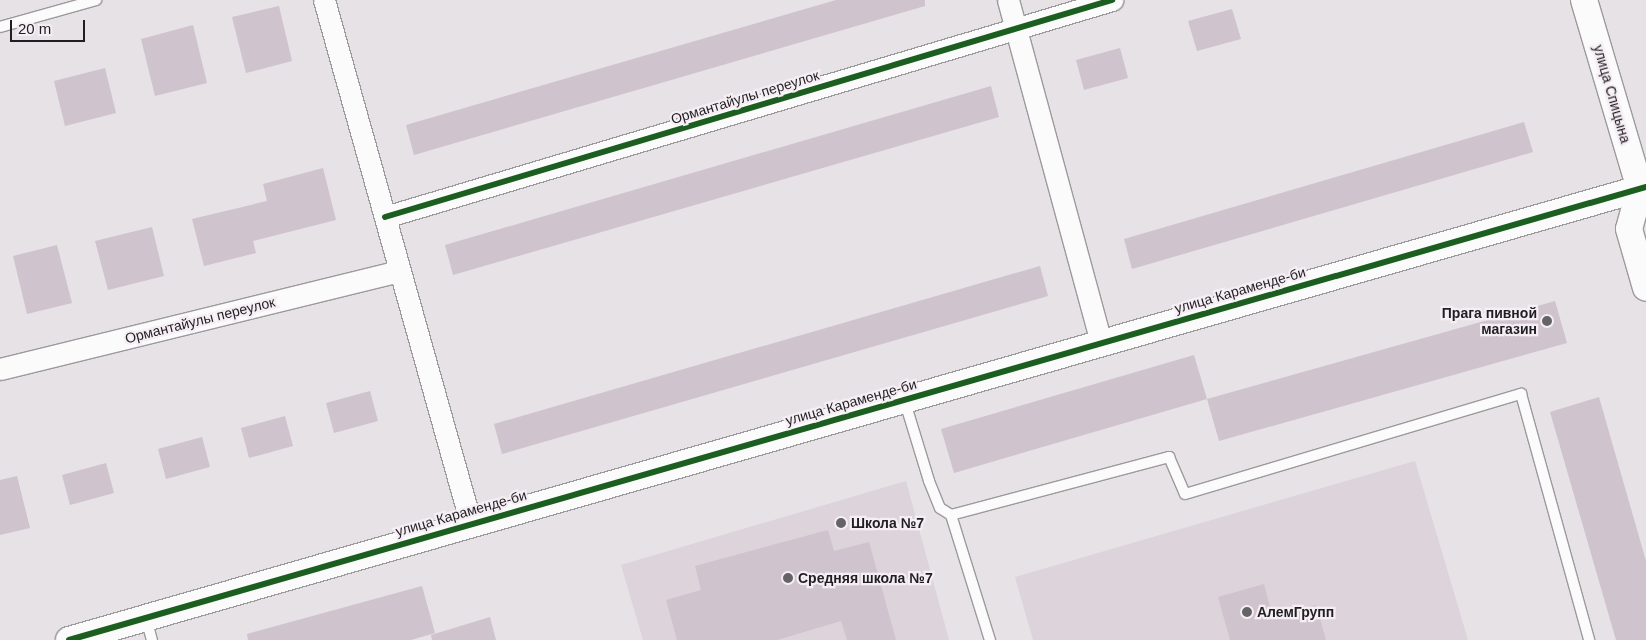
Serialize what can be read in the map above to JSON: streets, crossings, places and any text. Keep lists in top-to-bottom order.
{
  "streets": {
    "street": ["улица Спицына", "Ормантайулы переулок", "улица Караменде-би"]
  },
  "crossings": [
    ["улица Спицына", "улица Караменде-би"]
  ],
  "places": [
    "Прага пивной магазин",
    "Школа №7",
    "Средняя школа №7",
    "АлемГрупп"
  ],
  "scale_bar": "20 m"
}
